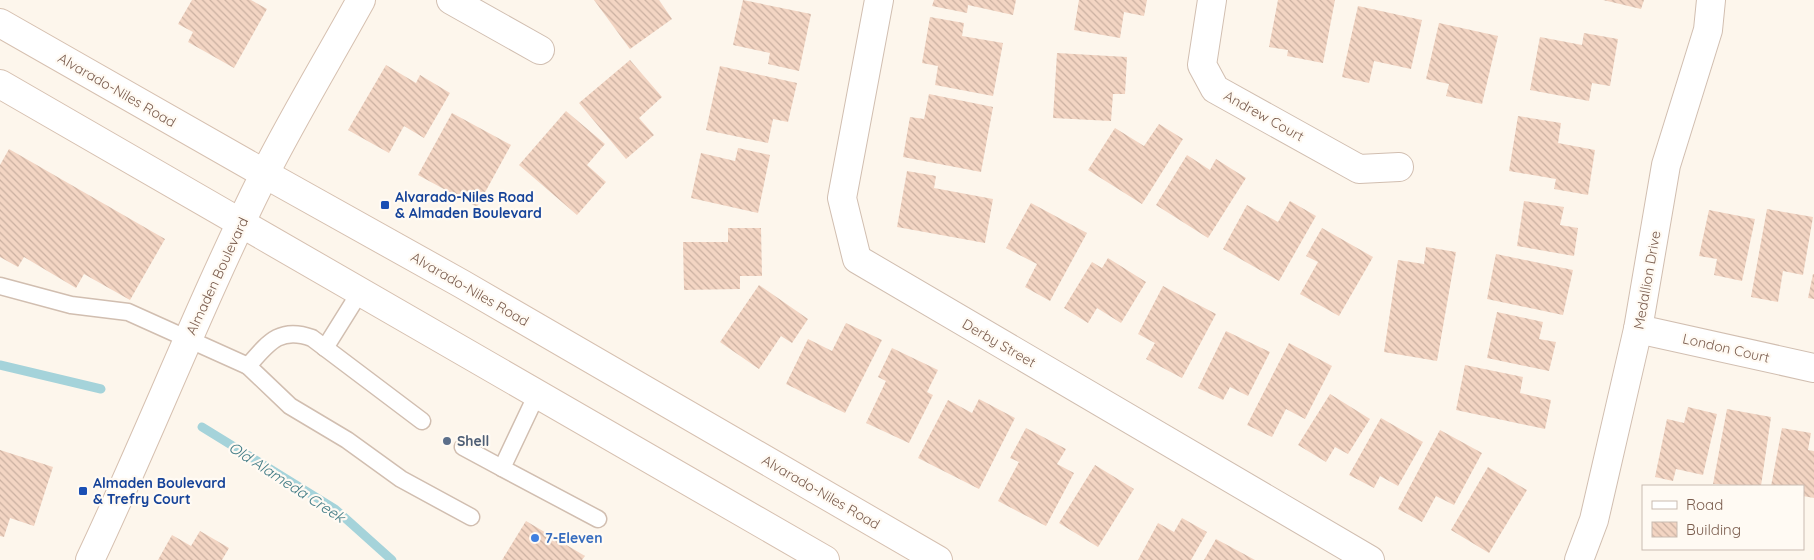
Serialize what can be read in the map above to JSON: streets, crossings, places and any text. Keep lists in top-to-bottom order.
{
  "streets": {
    "street": [
      "Alvarado-Niles Road",
      "Andrew Court",
      "Almaden Boulevard",
      "Medallion Drive",
      "Derby Street",
      "London Court"
    ]
  },
  "crossings": [
    ["Alvarado-Niles Road", "Almaden Boulevard"],
    ["Medallion Drive", "London Court"]
  ],
  "water": ["Old Alameda Creek"],
  "places": {
    "transit": ["Alvarado-Niles Road & Almaden Boulevard", "Almaden Boulevard & Trefry Court"],
    "other": ["Shell", "7-Eleven"]
  },
  "legend": ["Road", "Building"]
}
